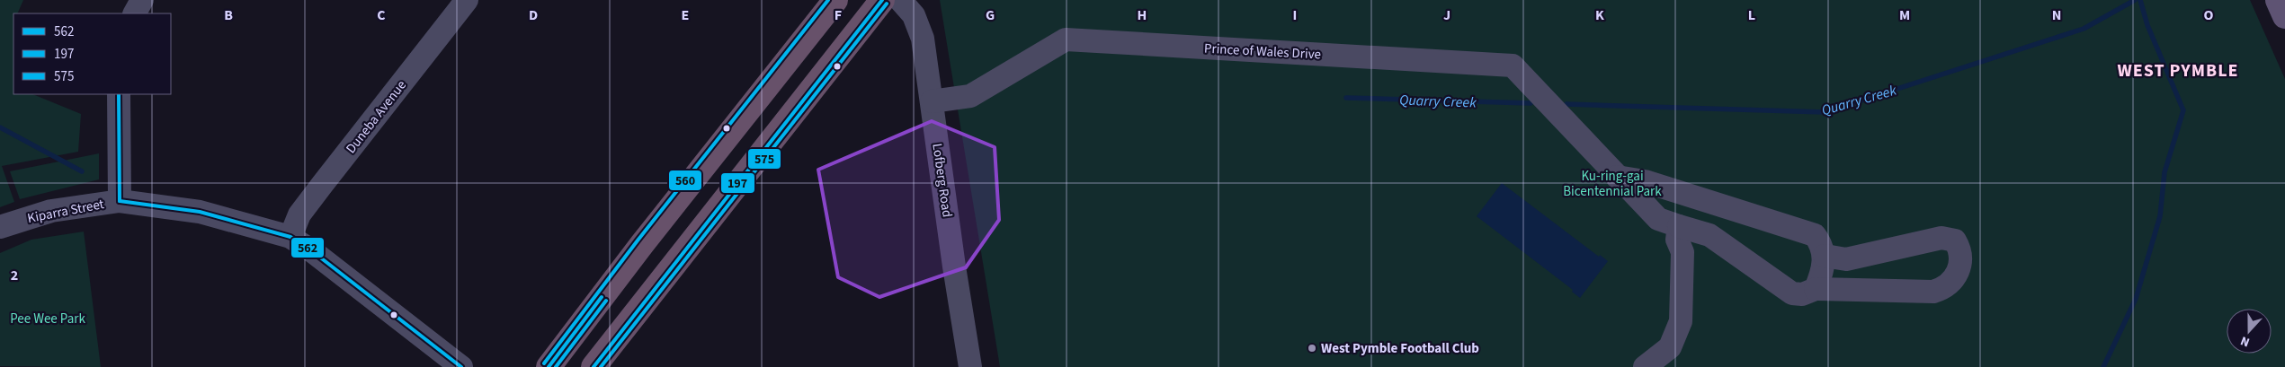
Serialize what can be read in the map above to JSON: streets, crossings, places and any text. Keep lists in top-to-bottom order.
{
  "streets": {
    "street": [
      "Prince of Wales Drive",
      "Duneba Avenue",
      "Lofberg Road",
      "Kiparra Street"
    ]
  },
  "crossings": [
    ["Prince of Wales Drive", "Lofberg Road"],
    ["Duneba Avenue", "Kiparra Street"]
  ],
  "districts": ["WEST PYMBLE"],
  "water": ["Quarry Creek"],
  "parks": ["Ku-ring-gai Bicentennial Park", "Pee Wee Park"],
  "places": ["West Pymble Football Club"],
  "lines": [
    "transit line 197",
    "transit line 560",
    "transit line 575",
    "transit line 562"
  ],
  "legend": ["562", "197", "575"],
  "north": "bottom",
  "grid": {
    "columns": [
      "B",
      "C",
      "D",
      "E",
      "F",
      "G",
      "H",
      "I",
      "J",
      "K",
      "L",
      "M",
      "N",
      "O"
    ],
    "rows": ["2"]
  }
}
